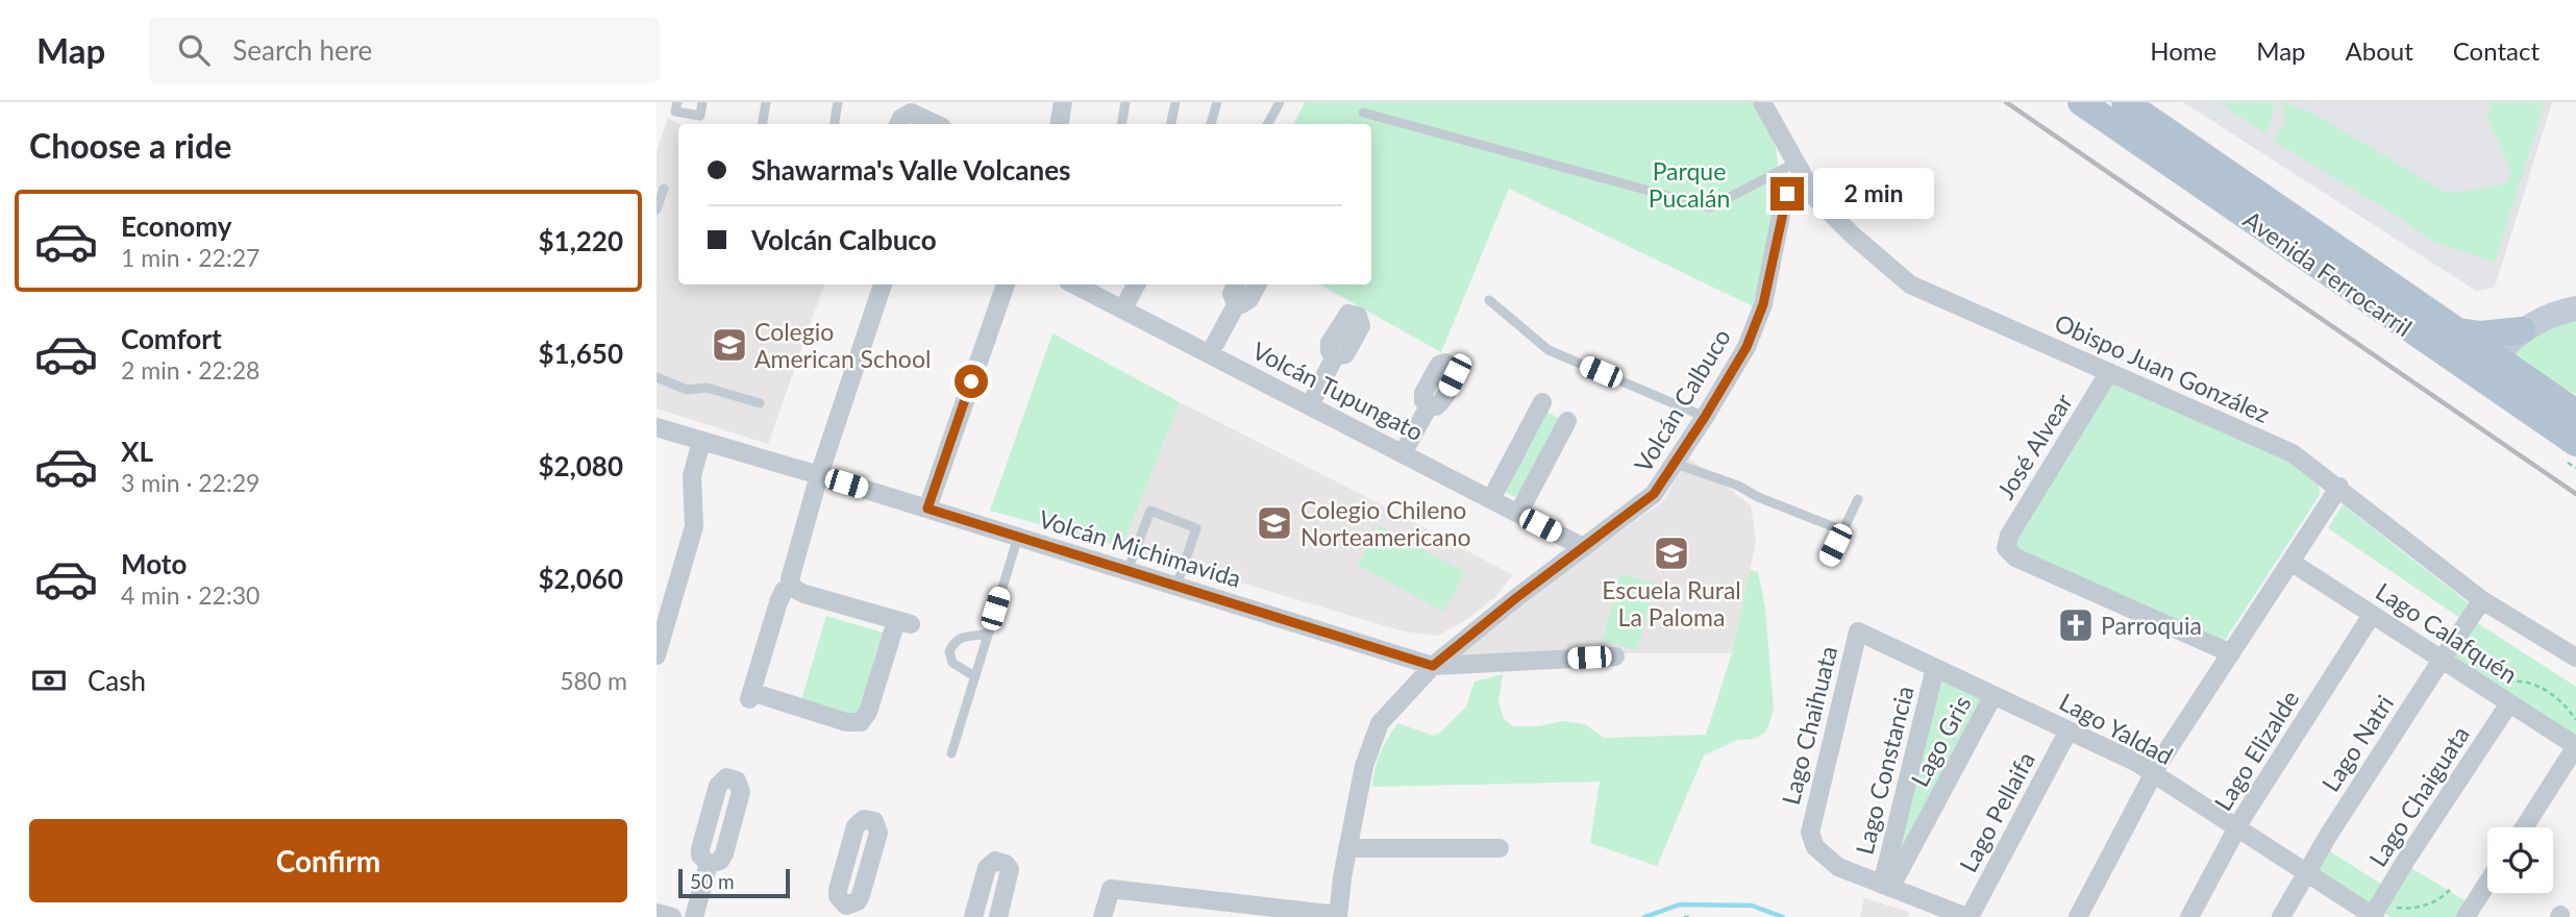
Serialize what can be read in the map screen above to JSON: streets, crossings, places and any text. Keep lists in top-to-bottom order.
{
  "streets": {
    "main road": ["Avenida Ferrocarril"],
    "street": [
      "Obispo Juan González",
      "Volcán Tupungato",
      "Volcán Calbuco",
      "José Alvear",
      "Volcán Michimavida",
      "Lago Calafquén",
      "Lago Chaihuata",
      "Lago Yaldad",
      "Lago Gris",
      "Lago Natri",
      "Lago Elizalde",
      "Lago Constancia",
      "Lago Chaiguata",
      "Lago Pellaifa"
    ]
  },
  "crossings": [
    ["Obispo Juan González", "Volcán Calbuco"],
    ["Obispo Juan González", "José Alvear"],
    ["Obispo Juan González", "Lago Natri"],
    ["Volcán Tupungato", "Volcán Calbuco"],
    ["Volcán Calbuco", "Volcán Michimavida"],
    ["Lago Calafquén", "Lago Natri"],
    ["Lago Calafquén", "Lago Elizalde"],
    ["Lago Calafquén", "Lago Chaiguata"],
    ["Lago Chaihuata", "Lago Yaldad"],
    ["Lago Chaihuata", "Lago Gris"],
    ["Lago Chaihuata", "Lago Constancia"],
    ["Lago Yaldad", "Lago Gris"],
    ["Lago Yaldad", "Lago Natri"],
    ["Lago Yaldad", "Lago Elizalde"],
    ["Lago Yaldad", "Lago Constancia"],
    ["Lago Yaldad", "Lago Chaiguata"],
    ["Lago Yaldad", "Lago Pellaifa"],
    ["Lago Gris", "Lago Constancia"]
  ],
  "parks": ["Parque Pucalán"],
  "places": {
    "school or university": ["Colegio American School", "Colegio Chileno Norteamericano", "Escuela Rural La Paloma"],
    "church": ["Parroquia"]
  },
  "scale_bar": "50 m",
  "page": {
    "header": "Map",
    "search": "Search here",
    "nav": [
      "Home",
      "Map",
      "About",
      "Contact"
    ],
    "heading": "Choose a ride",
    "banner": ["Shawarma's Valle Volcanes", "Volcán Calbuco"],
    "bubble": "2 min",
    "list": [
      {
        "name": "Economy",
        "note": "1 min · 22:27",
        "value": "$1,220"
      },
      {
        "name": "Comfort",
        "note": "2 min · 22:28",
        "value": "$1,650"
      },
      {
        "name": "XL",
        "note": "3 min · 22:29",
        "value": "$2,080"
      },
      {
        "name": "Moto",
        "note": "4 min · 22:30",
        "value": "$2,060"
      }
    ],
    "pay": ["Cash", "580 m"],
    "buttons": "Confirm",
    "scale": "50 m"
  }
}
